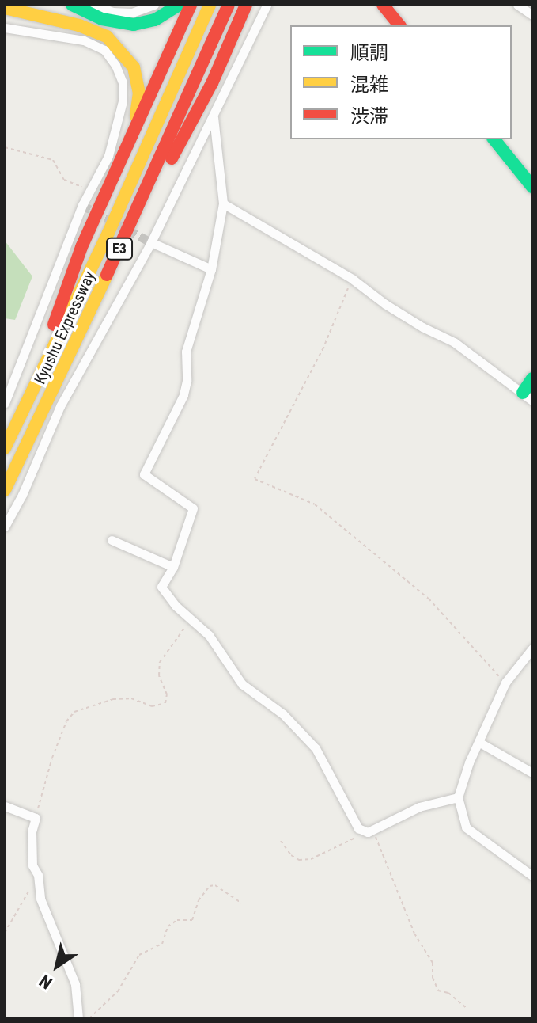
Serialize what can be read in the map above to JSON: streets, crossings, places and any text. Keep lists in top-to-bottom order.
{
  "streets": {
    "main road": ["E3", "Kyushu Expressway"]
  },
  "legend": ["順調", "混雑", "渋滞"],
  "north": "bottom left"
}
